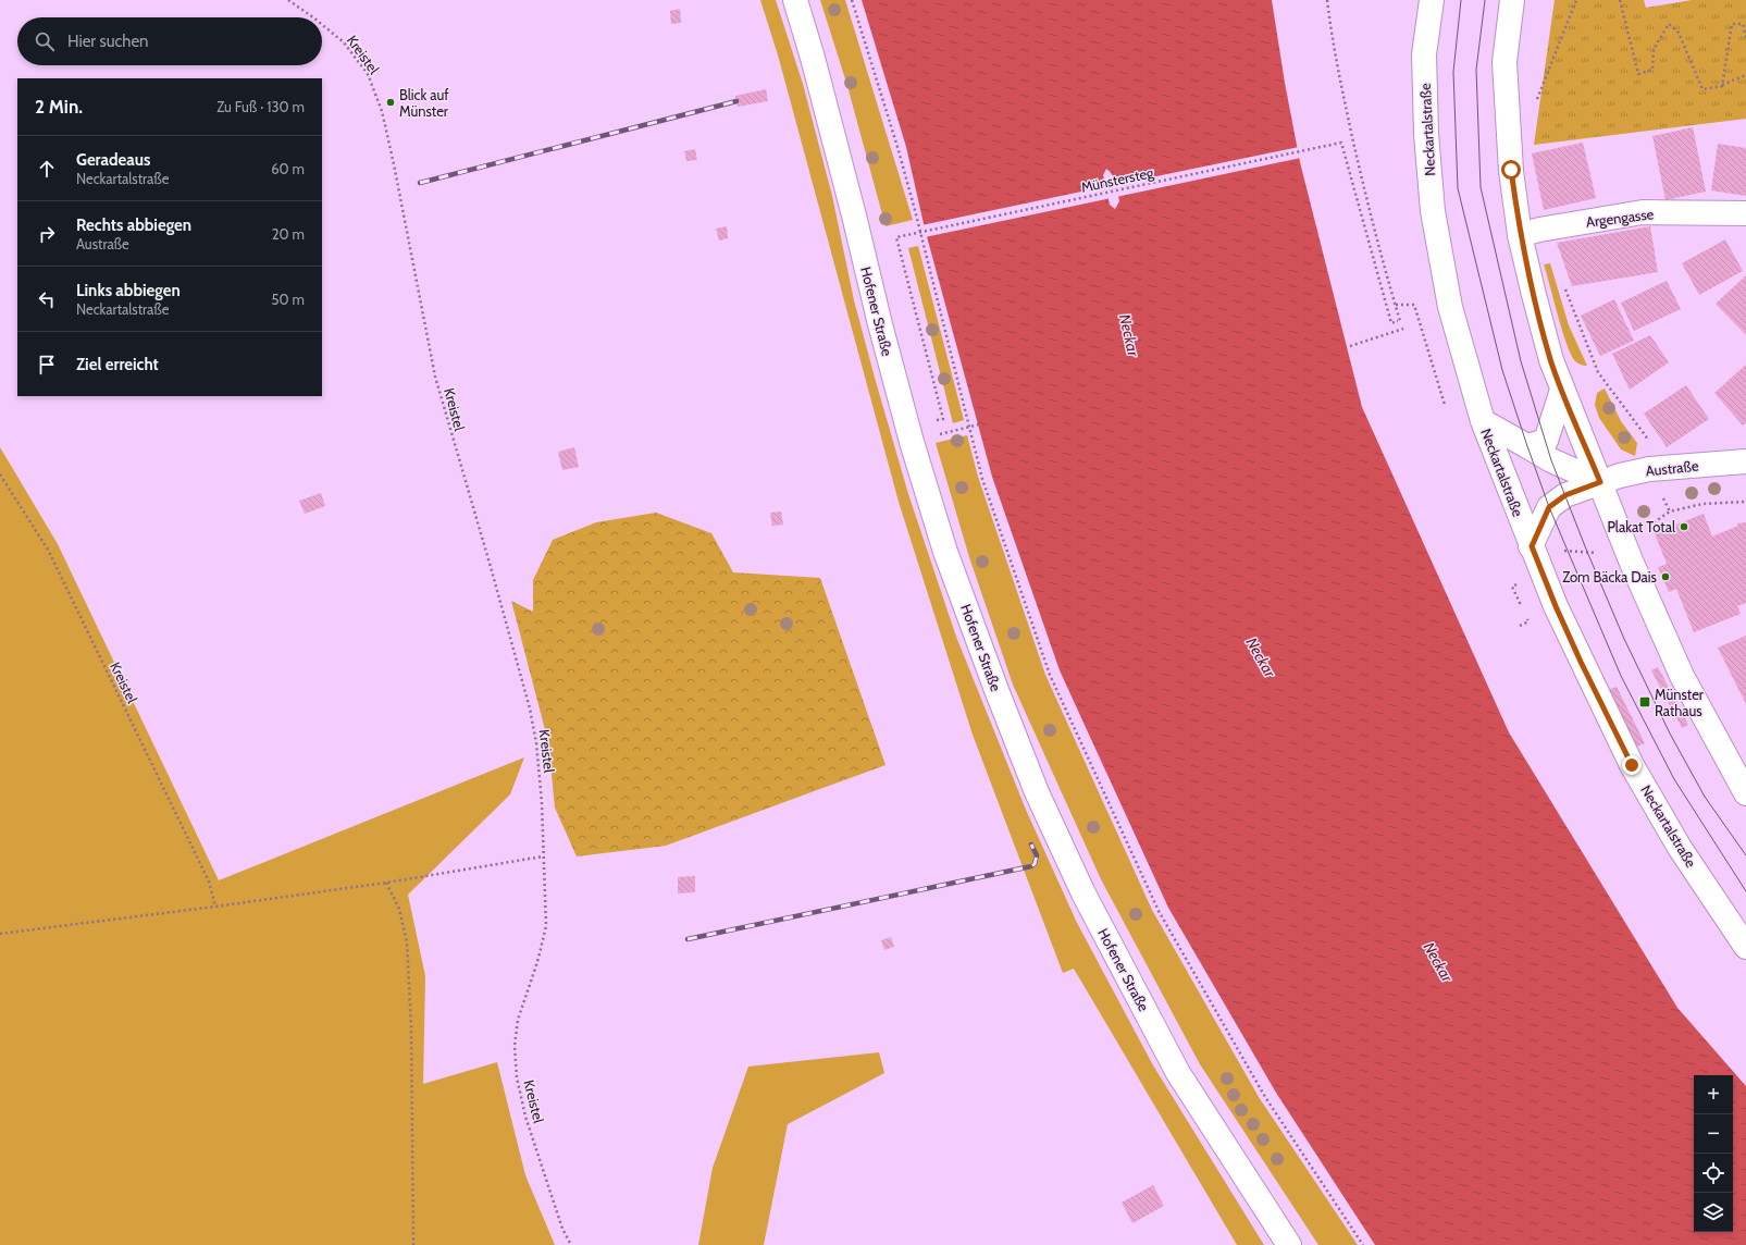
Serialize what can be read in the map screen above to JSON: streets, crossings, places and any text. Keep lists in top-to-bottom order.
{
  "streets": {
    "main road": [
      "Neckartalstraße",
      "Argengasse",
      "Hofener Straße",
      "Austraße"
    ],
    "path": ["Kreistel", "Münstersteg"]
  },
  "crossings": [
    ["Neckartalstraße", "Austraße"]
  ],
  "water": ["Neckar"],
  "places": {
    "other": ["Blick auf Münster", "Plakat Total", "Zom Bäcka Dais"],
    "transit": ["Münster Rathaus"]
  },
  "page": {
    "search": "Hier suchen",
    "heading": ["2 Min.", "Zu Fuß · 130 m"],
    "list": [
      ["Geradeaus", "Neckartalstraße", "60 m"],
      ["Rechts abbiegen", "Austraße", "20 m"],
      ["Links abbiegen", "Neckartalstraße", "50 m"],
      "Ziel erreicht"
    ],
    "map_buttons": ["+", "−"]
  }
}
